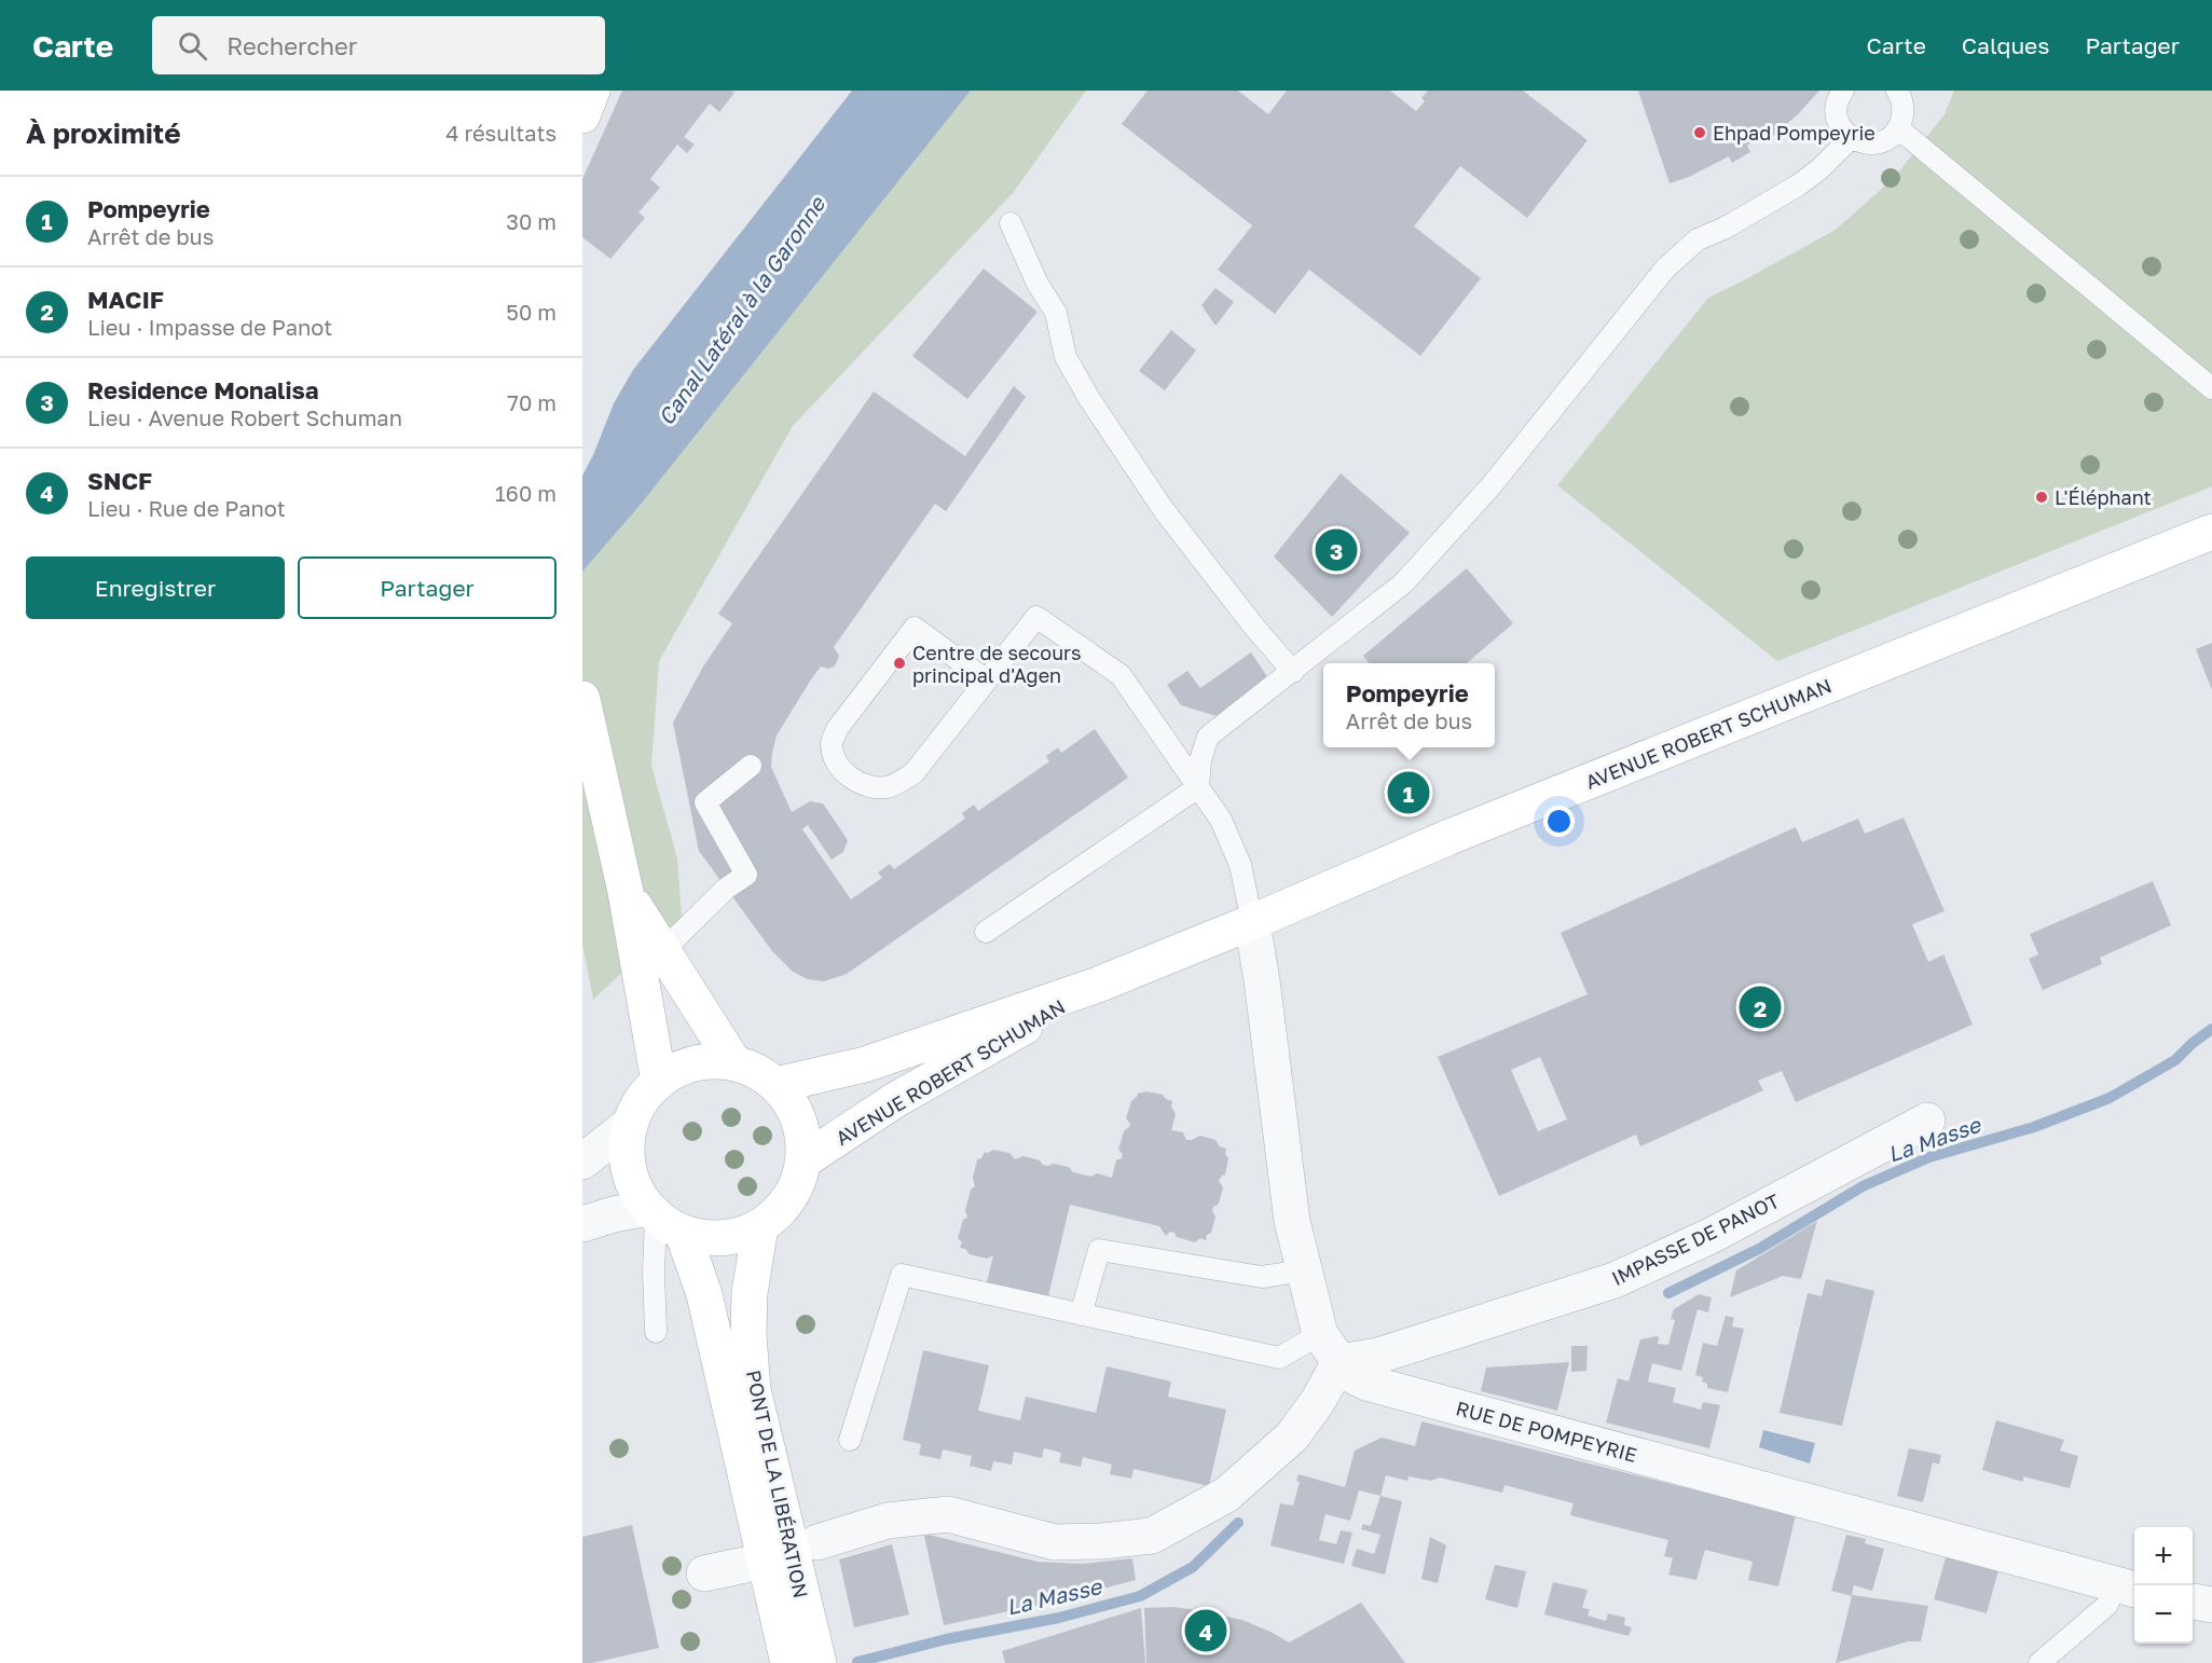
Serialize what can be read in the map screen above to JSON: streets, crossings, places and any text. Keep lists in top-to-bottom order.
{
  "streets": {
    "main road": ["AVENUE ROBERT SCHUMAN", "PONT DE LA LIBÉRATION"],
    "street": ["IMPASSE DE PANOT", "RUE DE POMPEYRIE"]
  },
  "crossings": [
    ["AVENUE ROBERT SCHUMAN", "PONT DE LA LIBÉRATION"],
    ["IMPASSE DE PANOT", "RUE DE POMPEYRIE"]
  ],
  "water": ["Canal Latéral à la Garonne", "La Masse"],
  "places": ["Ehpad Pompeyrie", "L'Éléphant", "Centre de secours principal d'Agen"],
  "page": {
    "header": "Carte",
    "search": "Rechercher",
    "nav": ["Carte", "Calques", "Partager"],
    "heading": ["À proximité", "4 résultats"],
    "list": [
      {
        "mark": "1",
        "name": "Pompeyrie",
        "note": "Arrêt de bus",
        "value": "30 m"
      },
      {
        "mark": "2",
        "name": "MACIF",
        "note": "Lieu · Impasse de Panot",
        "value": "50 m"
      },
      {
        "mark": "3",
        "name": "Residence Monalisa",
        "note": "Lieu · Avenue Robert Schuman",
        "value": "70 m"
      },
      {
        "mark": "4",
        "name": "SNCF",
        "note": "Lieu · Rue de Panot",
        "value": "160 m"
      }
    ],
    "pins": [
      "3",
      "1",
      "2",
      "4"
    ],
    "buttons": ["Enregistrer", "Partager"],
    "popup": ["Pompeyrie", "Arrêt de bus"],
    "map_buttons": ["+", "−"]
  }
}
